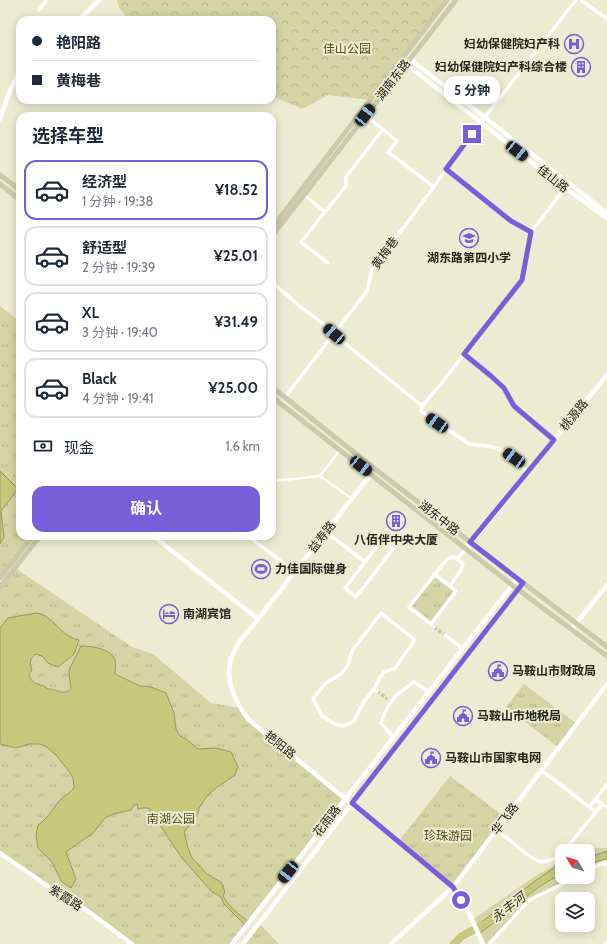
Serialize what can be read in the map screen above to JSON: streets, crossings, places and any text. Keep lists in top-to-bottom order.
{
  "streets": {
    "main road": ["湖南东路", "湖东中路"],
    "street": [
      "佳山路",
      "黄梅巷",
      "桃源路",
      "益寿路",
      "艳阳路",
      "华飞路",
      "花雨路",
      "紫霞路"
    ]
  },
  "crossings": [
    ["湖南东路", "佳山路"],
    ["黄梅巷", "湖东中路"],
    ["桃源路", "湖东中路"],
    ["湖东中路", "益寿路"],
    ["湖东中路", "花雨路"],
    ["益寿路", "艳阳路"],
    ["艳阳路", "华飞路"],
    ["艳阳路", "花雨路"]
  ],
  "water": ["永丰河"],
  "parks": ["佳山公园", "南湖公园", "珍珠游园"],
  "places": {
    "hospital": ["妇幼保健院妇产科"],
    "building": ["妇幼保健院妇产科综合楼", "八佰伴中央大厦"],
    "school or university": ["湖东路第四小学"],
    "sports": ["力佳国际健身"],
    "hotel": ["南湖宾馆"],
    "public building": ["马鞍山市财政局", "马鞍山市地税局", "马鞍山市国家电网"]
  },
  "north": "top left",
  "page": {
    "banner": ["艳阳路", "黄梅巷"],
    "bubble": "5 分钟",
    "heading": "选择车型",
    "list": [
      {
        "name": "经济型",
        "note": "1 分钟 · 19:38",
        "value": "¥18.52"
      },
      {
        "name": "舒适型",
        "note": "2 分钟 · 19:39",
        "value": "¥25.01"
      },
      {
        "name": "XL",
        "note": "3 分钟 · 19:40",
        "value": "¥31.49"
      },
      {
        "name": "Black",
        "note": "4 分钟 · 19:41",
        "value": "¥25.00"
      }
    ],
    "pay": ["现金", "1.6 km"],
    "buttons": "确认"
  }
}
